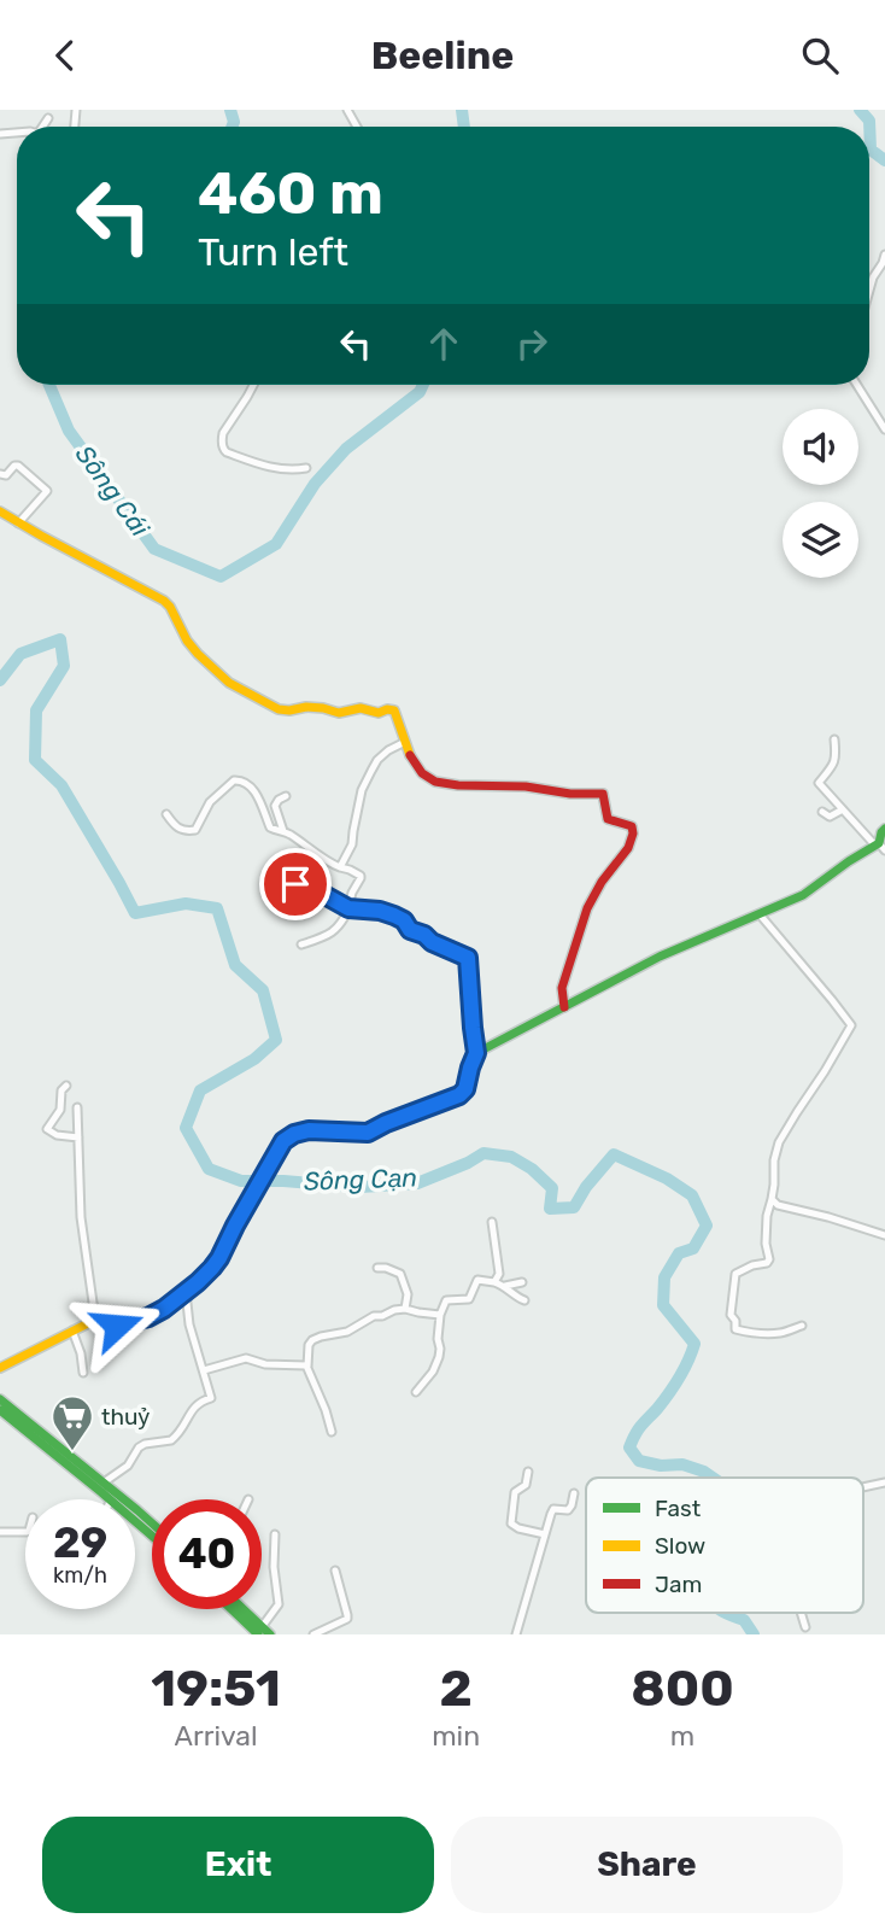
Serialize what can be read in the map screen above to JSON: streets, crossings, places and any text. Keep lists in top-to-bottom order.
{
  "water": ["Sông Cái", "Sông Cạn"],
  "places": {
    "supermarket": ["thuỷ"]
  },
  "legend": ["Fast", "Slow", "Jam"],
  "page": {
    "header": "Beeline",
    "turn": ["460 m", "Turn left"],
    "speed": "29 km/h",
    "limit": "40",
    "eta": [
      "19:51",
      "Arrival",
      "2",
      "min",
      "800",
      "m"
    ],
    "buttons": ["Exit", "Share"]
  }
}
